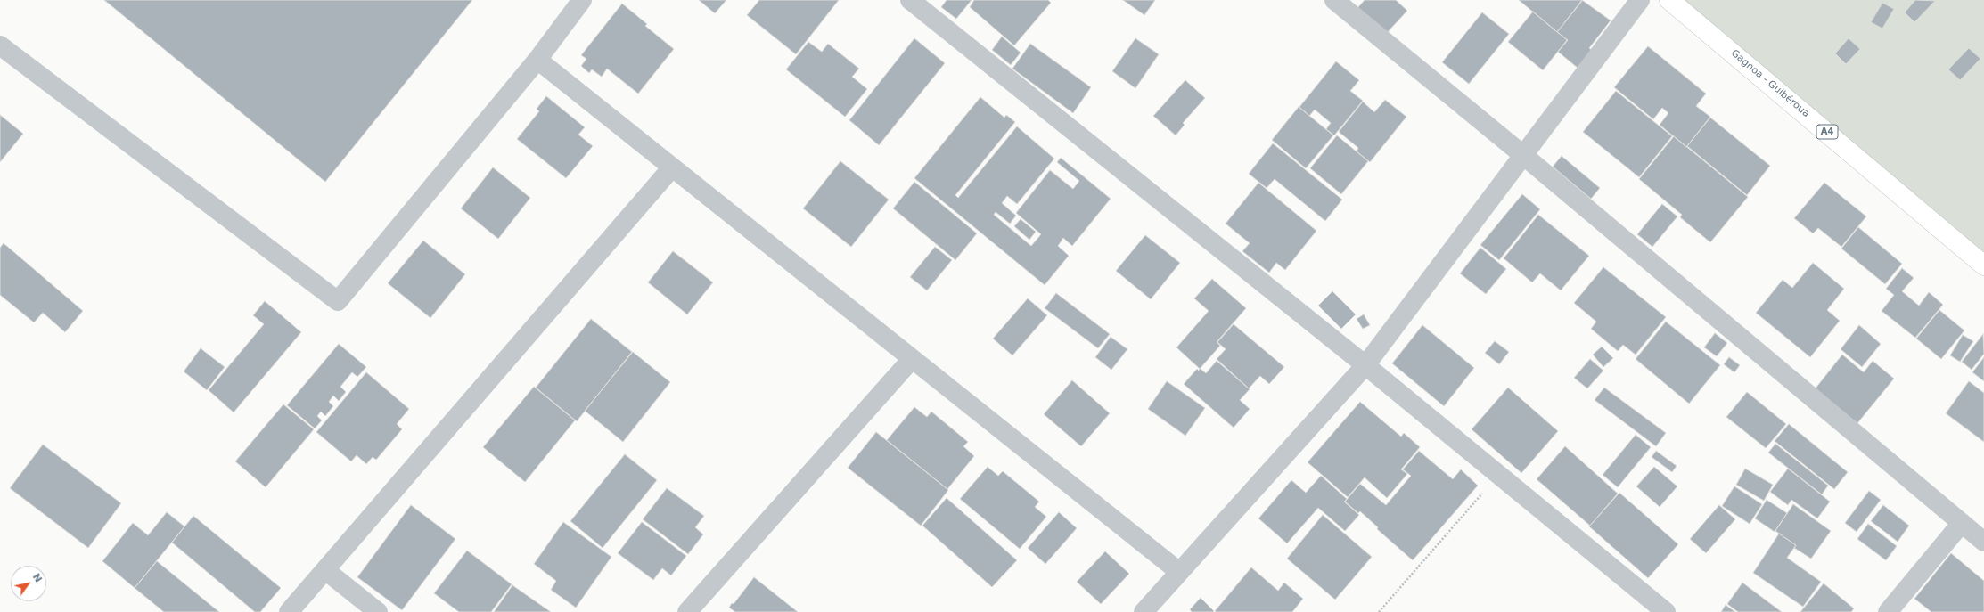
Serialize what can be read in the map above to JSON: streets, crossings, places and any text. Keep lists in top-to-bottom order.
{
  "streets": {
    "main road": ["Gagnoa - Guibéroua", "A4"]
  },
  "north": "top right"
}
